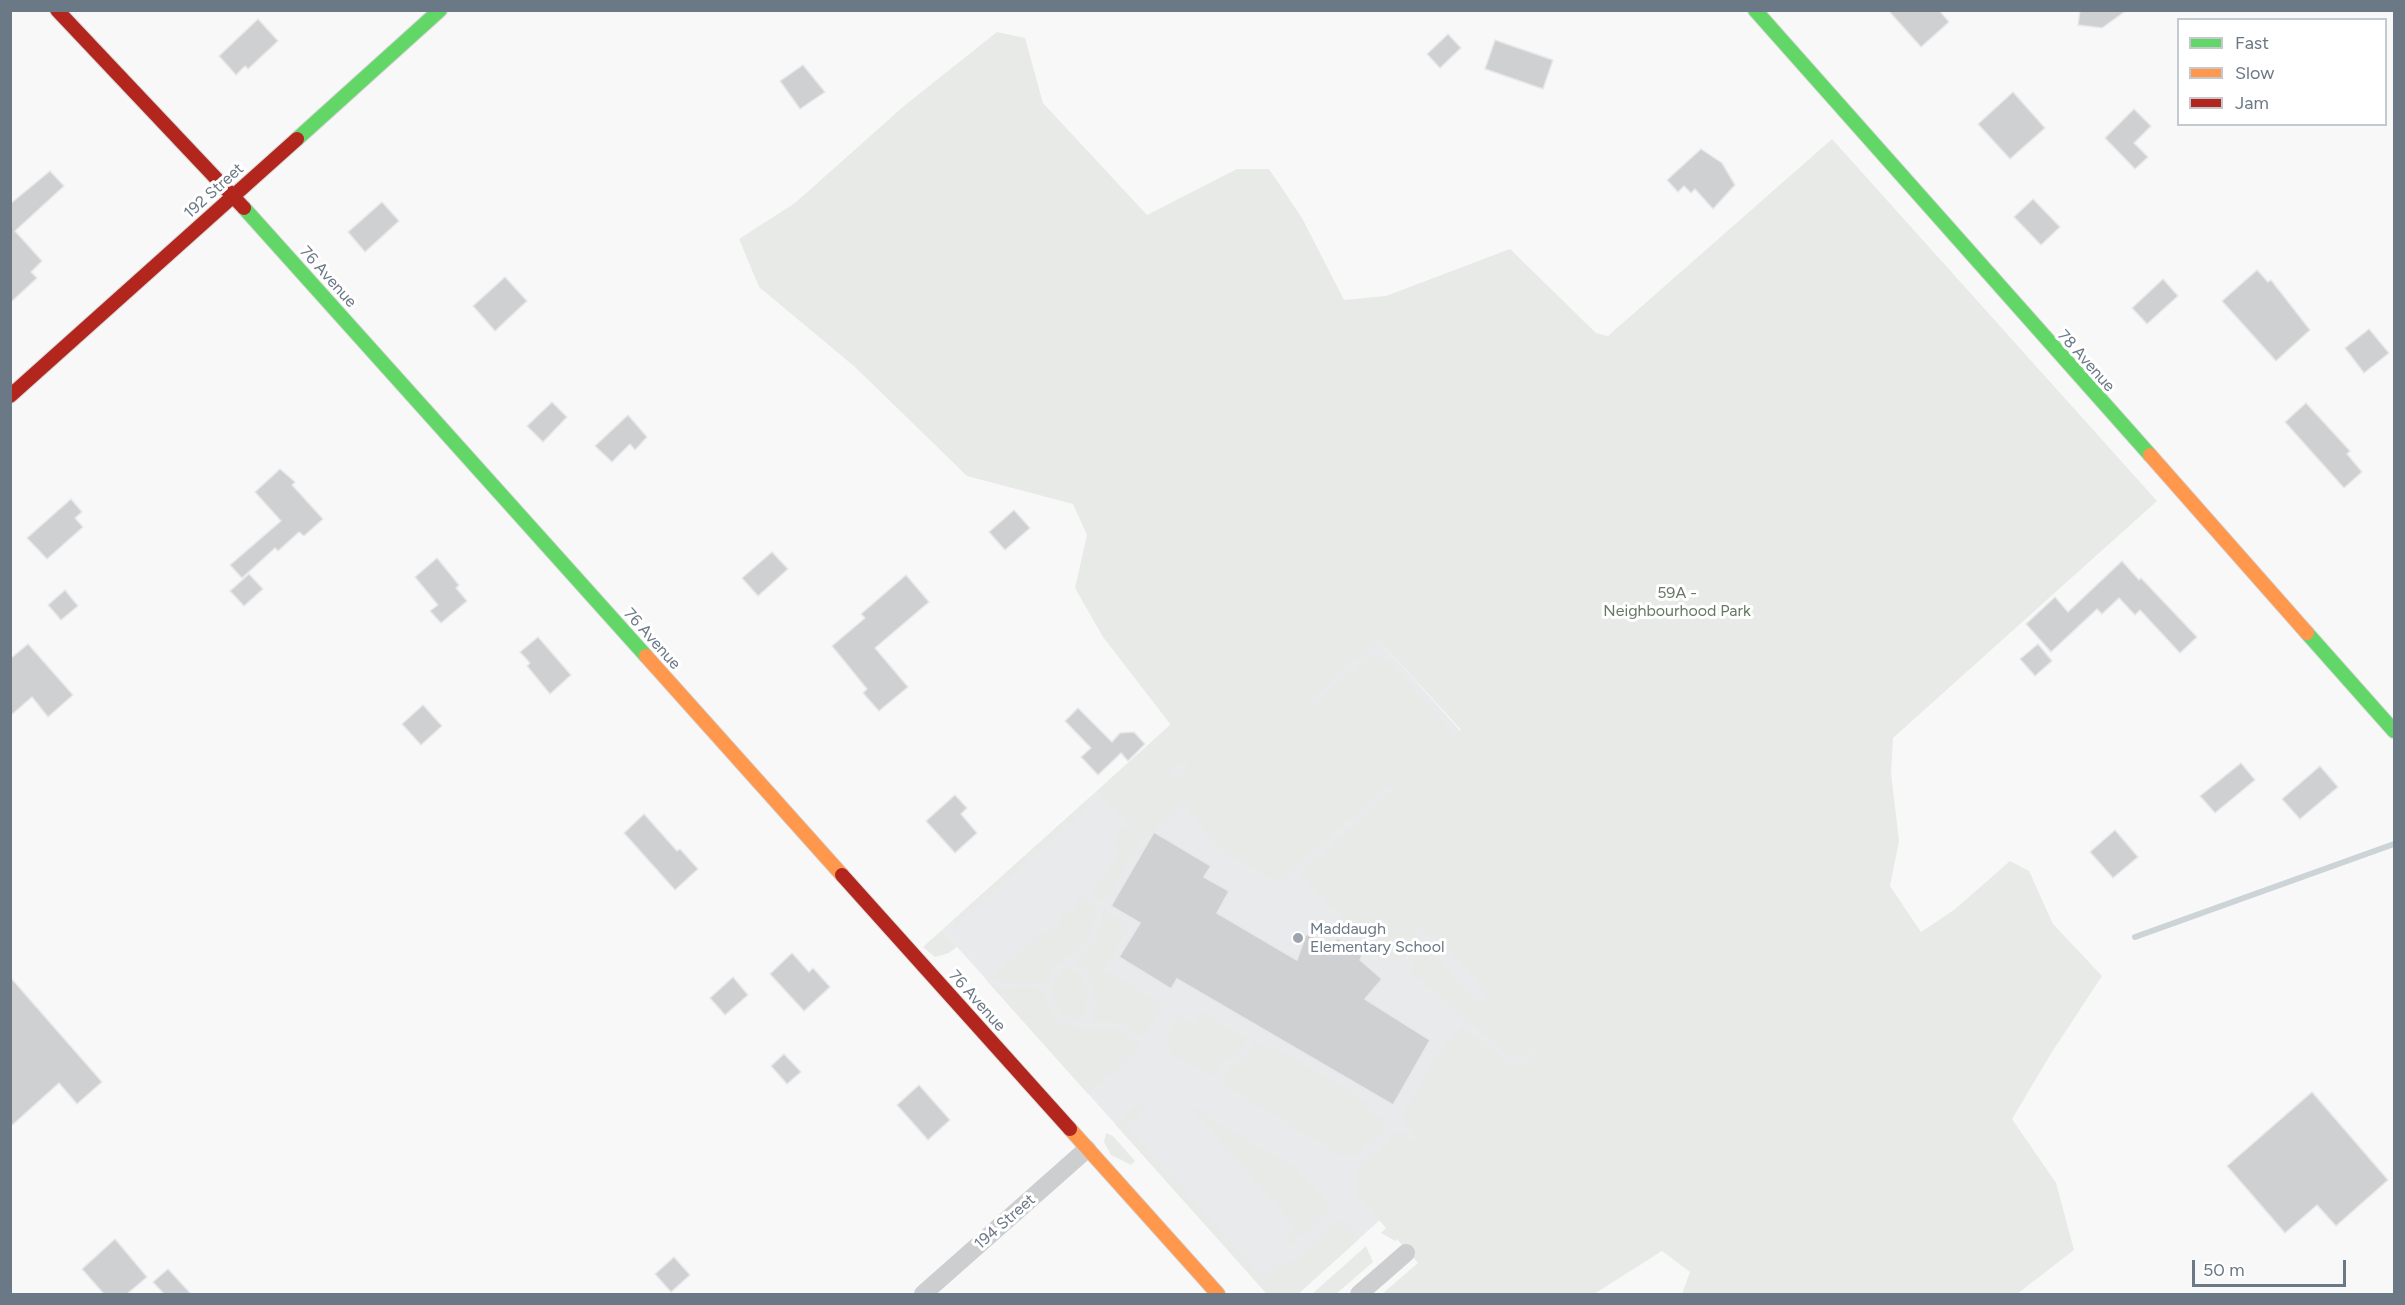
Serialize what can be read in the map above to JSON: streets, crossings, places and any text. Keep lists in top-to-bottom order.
{
  "streets": {
    "street": [
      "192 Street",
      "76 Avenue",
      "78 Avenue",
      "194 Street"
    ]
  },
  "crossings": [
    ["192 Street", "76 Avenue"],
    ["76 Avenue", "194 Street"]
  ],
  "parks": ["59A - Neighbourhood Park"],
  "places": ["Maddaugh Elementary School"],
  "legend": ["Fast", "Slow", "Jam"],
  "scale_bar": "50 m"
}
